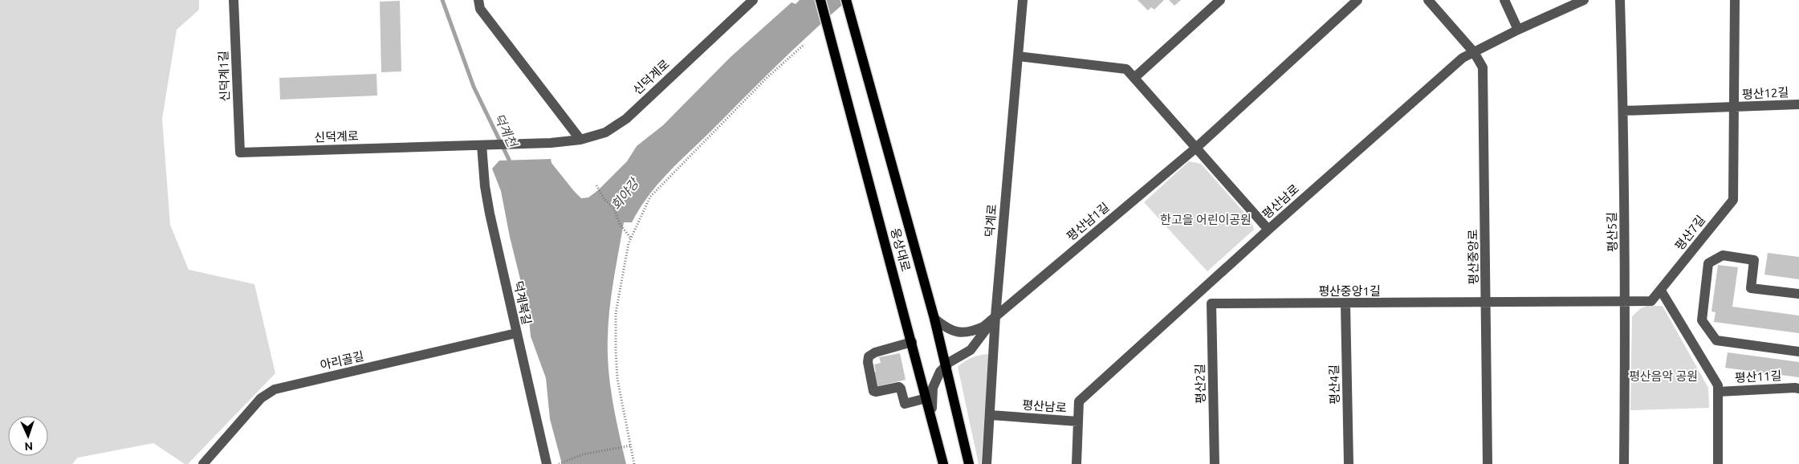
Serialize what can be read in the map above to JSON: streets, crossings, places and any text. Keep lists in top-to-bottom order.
{
  "streets": {
    "main road": ["웅상대로"],
    "street": [
      "신덕계1길",
      "신덕계로",
      "평산12길",
      "평산남로",
      "덕계로",
      "평산남1길",
      "평산5길",
      "평산7길",
      "평산중앙로",
      "평산중앙1길",
      "덕계북길",
      "아리골길",
      "평산11길",
      "평산2길",
      "평산4길"
    ]
  },
  "crossings": [
    ["신덕계1길", "신덕계로"],
    ["신덕계로", "덕계북길"],
    ["평산12길", "평산5길"],
    ["평산12길", "평산7길"],
    ["평산남로", "덕계로"],
    ["평산남로", "평산중앙로"],
    ["덕계로", "평산남1길"],
    ["평산5길", "평산7길"],
    ["평산5길", "평산중앙1길"],
    ["평산7길", "평산중앙1길"],
    ["평산중앙로", "평산중앙1길"],
    ["평산중앙1길", "평산2길"],
    ["평산중앙1길", "평산4길"],
    ["덕계북길", "아리골길"]
  ],
  "water": ["덕계천", "회야강"],
  "parks": ["한고을 어린이공원", "평산음악 공원"],
  "north": "bottom"
}
